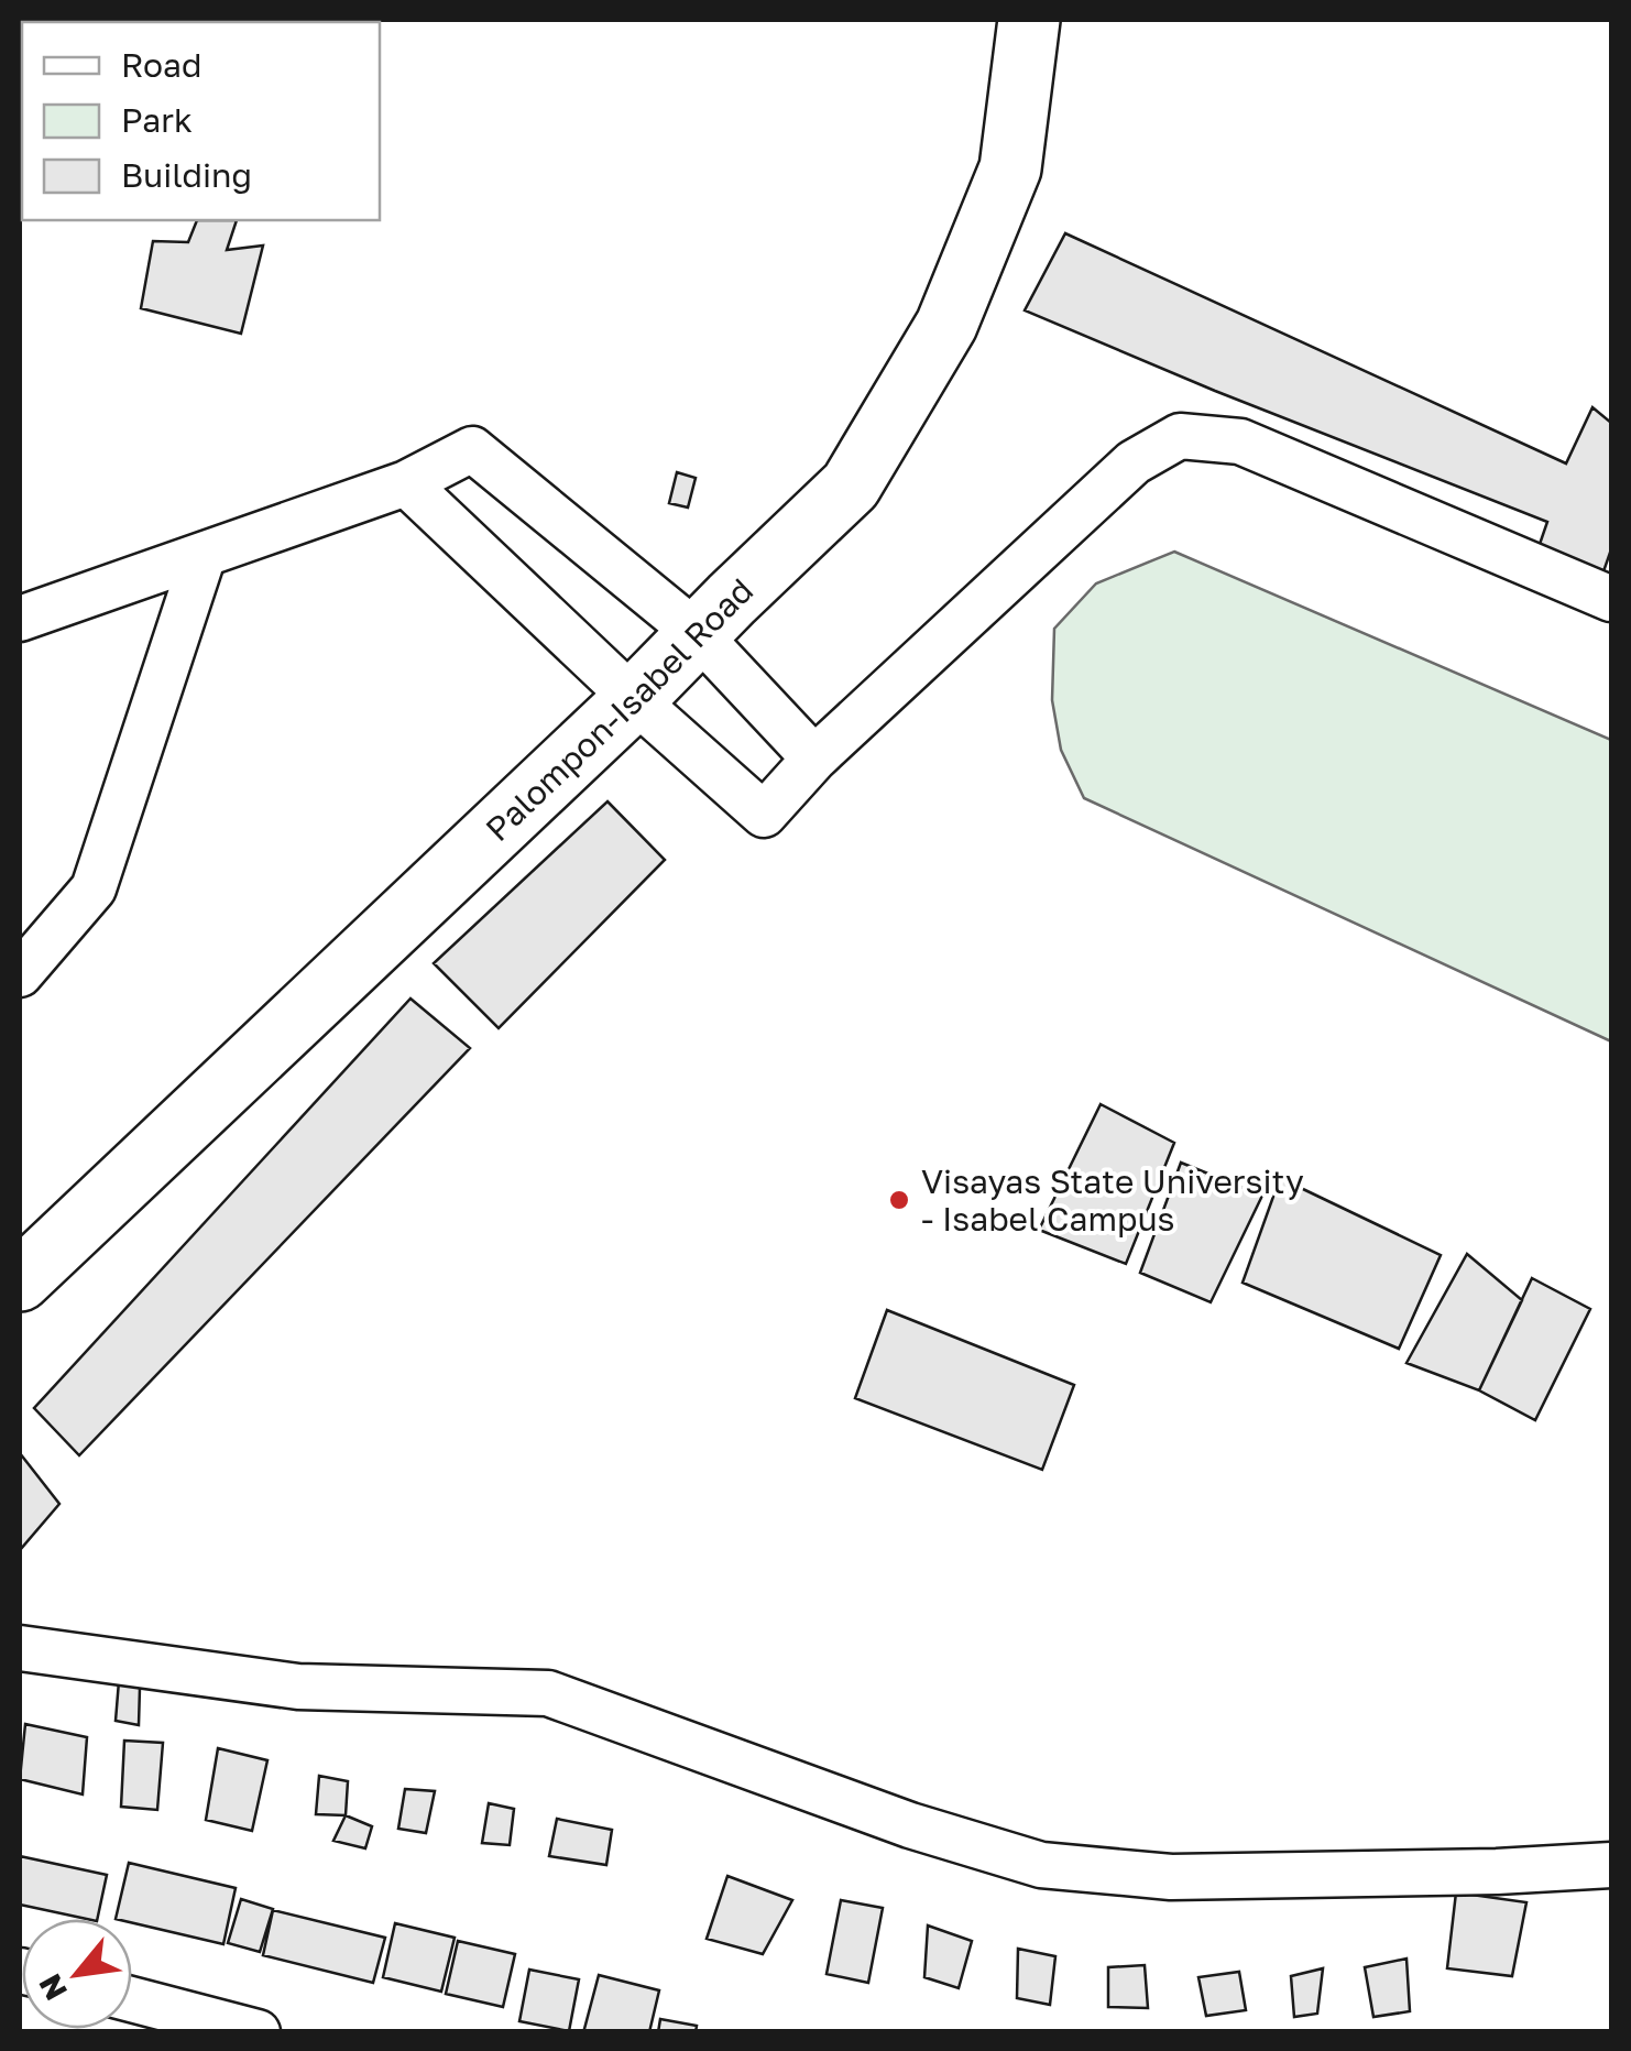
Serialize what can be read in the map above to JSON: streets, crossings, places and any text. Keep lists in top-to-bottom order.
{
  "streets": {
    "highway": ["Palompon-Isabel Road"]
  },
  "places": ["Visayas State University - Isabel Campus"],
  "legend": ["Road", "Park", "Building"],
  "north": "bottom left"
}
